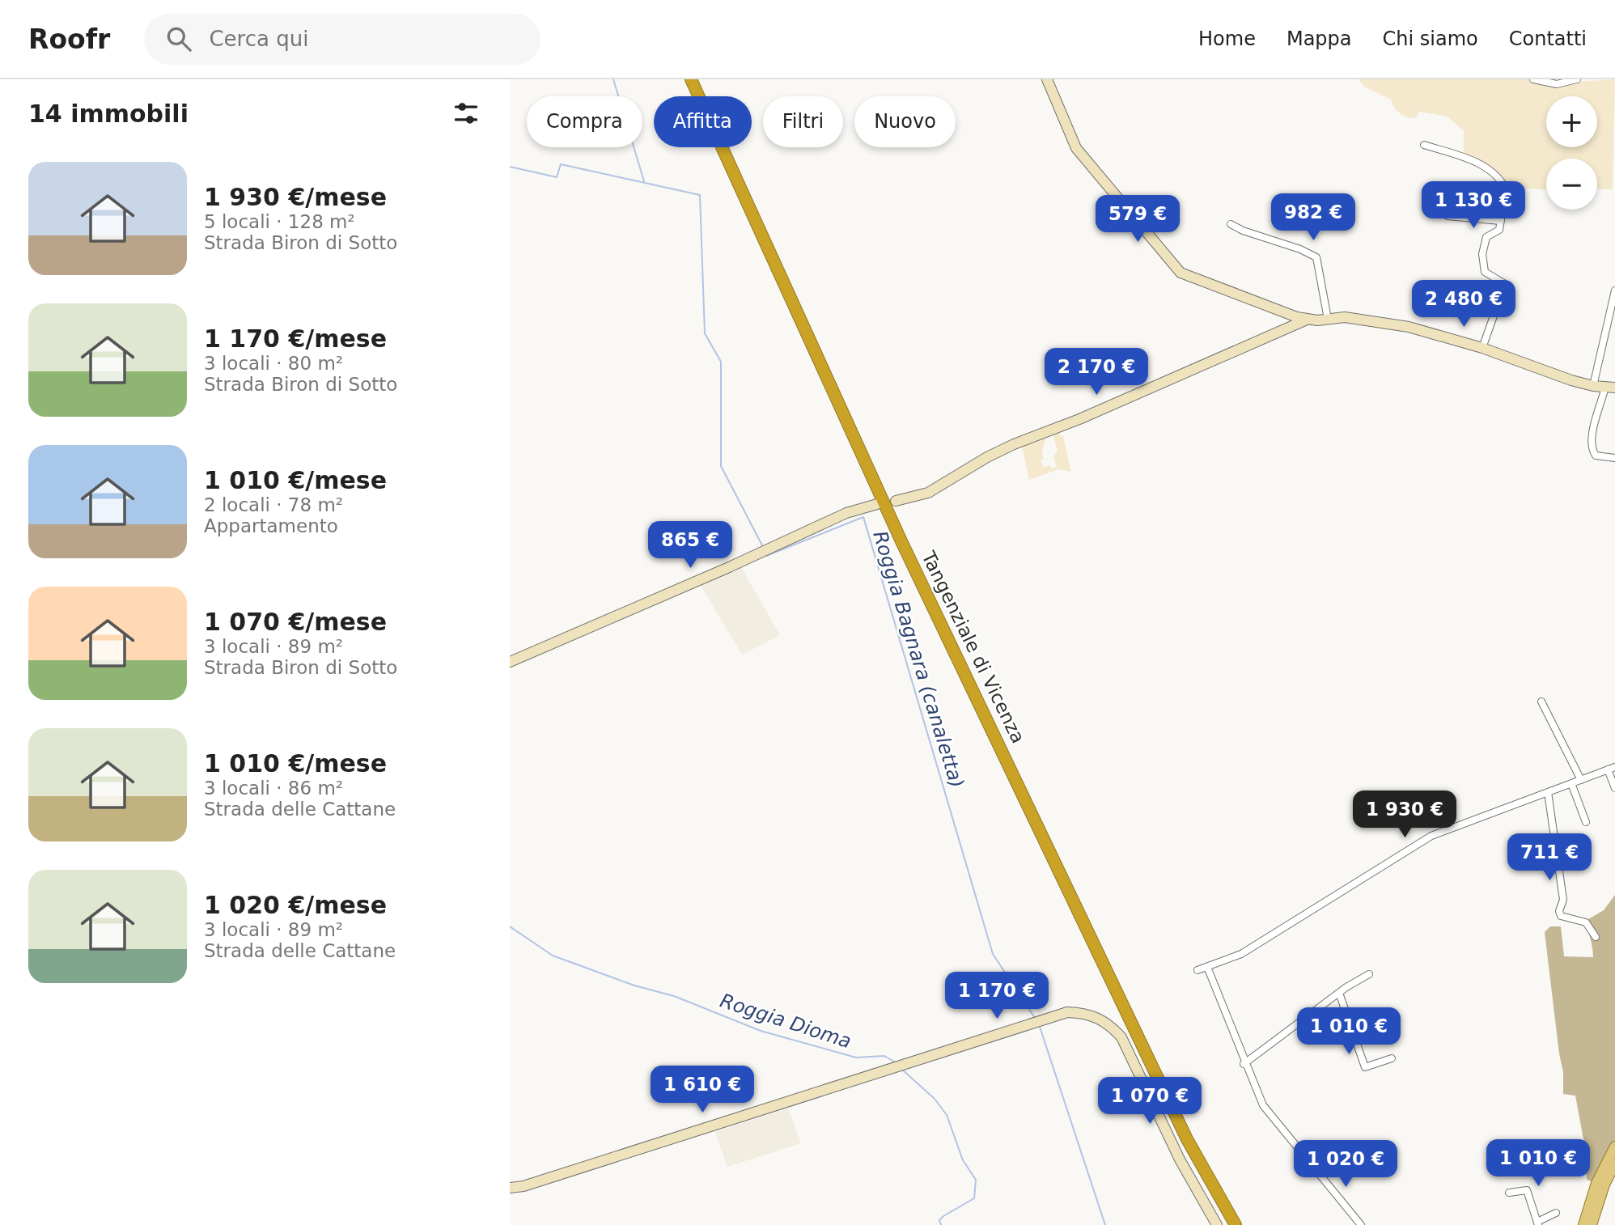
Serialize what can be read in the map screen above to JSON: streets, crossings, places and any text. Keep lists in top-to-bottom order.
{
  "streets": {
    "highway": ["Tangenziale di Vicenza"]
  },
  "water": ["Roggia Bagnara (canaletta)", "Roggia Dioma"],
  "page": {
    "header": "Roofr",
    "search": "Cerca qui",
    "nav": [
      "Home",
      "Mappa",
      "Chi siamo",
      "Contatti"
    ],
    "heading": "14 immobili",
    "map_buttons": ["+", "−"],
    "chip": [
      "Compra",
      "Affitta",
      "Filtri",
      "Nuovo"
    ],
    "list": [
      {
        "name": "1 930 €/mese",
        "note": "5 locali · 128 m² · Strada Biron di Sotto"
      },
      {
        "name": "1 170 €/mese",
        "note": "3 locali · 80 m² · Strada Biron di Sotto"
      },
      {
        "name": "1 010 €/mese",
        "note": "2 locali · 78 m² · Appartamento"
      },
      {
        "name": "1 070 €/mese",
        "note": "3 locali · 89 m² · Strada Biron di Sotto"
      },
      {
        "name": "1 010 €/mese",
        "note": "3 locali · 86 m² · Strada delle Cattane"
      },
      {
        "name": "1 020 €/mese",
        "note": "3 locali · 89 m² · Strada delle Cattane"
      }
    ],
    "price": [
      "1 130 €",
      "982 €",
      "579 €",
      "2 480 €",
      "2 170 €",
      "865 €",
      "1 930 €",
      "711 €",
      "1 170 €",
      "1 010 €",
      "1 610 €",
      "1 070 €",
      "1 010 €",
      "1 020 €"
    ]
  }
}
